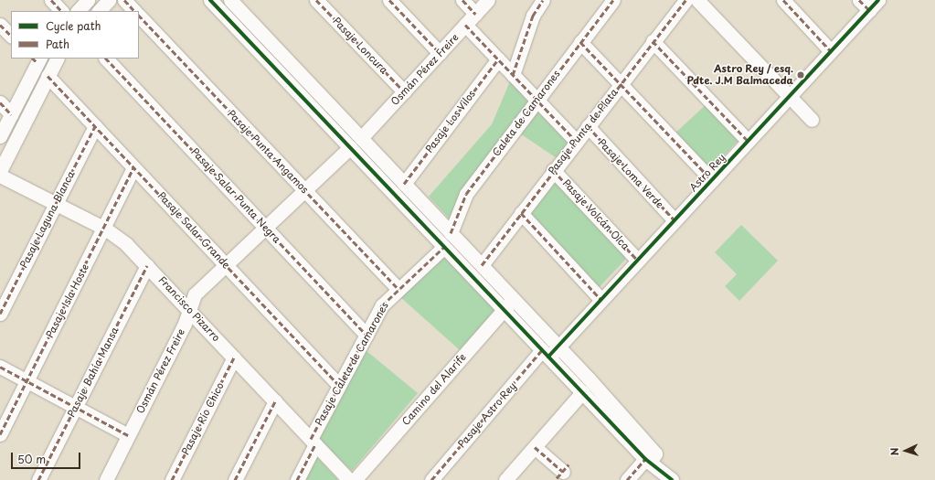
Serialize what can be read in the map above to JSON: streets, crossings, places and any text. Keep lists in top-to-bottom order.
{
  "streets": {
    "street": [
      "Pasaje Loncura",
      "Osmán Pérez Freire",
      "Caleta de Camarones",
      "Pasaje Los Vilos",
      "Pasaje Punta de Plata",
      "Pasaje Punta Angamos",
      "Astro Rey",
      "Pasaje Loma Verde",
      "Pasaje Salar Punta Negra",
      "Pasaje Volcán Olca",
      "Pasaje Laguna Blanca",
      "Pasaje Salar Grande",
      "Pasaje Isla Hoste",
      "Francisco Pizarro",
      "Pasaje Caleta de Camarones",
      "Pasaje Bahía Mansa",
      "Camino del Alarife",
      "Pasaje Astro Rey",
      "Pasaje Río Chico"
    ]
  },
  "crossings": [
    ["Pasaje Loncura", "Osmán Pérez Freire"],
    ["Osmán Pérez Freire", "Pasaje Punta Angamos"],
    ["Osmán Pérez Freire", "Pasaje Salar Punta Negra"],
    ["Osmán Pérez Freire", "Pasaje Salar Grande"],
    ["Osmán Pérez Freire", "Francisco Pizarro"],
    ["Pasaje Punta de Plata", "Pasaje Loma Verde"],
    ["Pasaje Punta de Plata", "Pasaje Volcán Olca"],
    ["Pasaje Punta Angamos", "Pasaje Caleta de Camarones"],
    ["Astro Rey", "Pasaje Loma Verde"],
    ["Astro Rey", "Pasaje Volcán Olca"],
    ["Astro Rey", "Pasaje Astro Rey"],
    ["Pasaje Salar Punta Negra", "Pasaje Caleta de Camarones"],
    ["Pasaje Laguna Blanca", "Pasaje Salar Grande"],
    ["Pasaje Laguna Blanca", "Francisco Pizarro"],
    ["Pasaje Salar Grande", "Pasaje Isla Hoste"],
    ["Pasaje Salar Grande", "Pasaje Caleta de Camarones"],
    ["Pasaje Isla Hoste", "Francisco Pizarro"],
    ["Francisco Pizarro", "Pasaje Caleta de Camarones"],
    ["Francisco Pizarro", "Pasaje Bahía Mansa"],
    ["Francisco Pizarro", "Pasaje Río Chico"]
  ],
  "places": ["Astro Rey / esq. Pdte. J.M Balmaceda"],
  "legend": ["Cycle path", "Path"],
  "scale_bar": "50 m",
  "north": "left"
}
